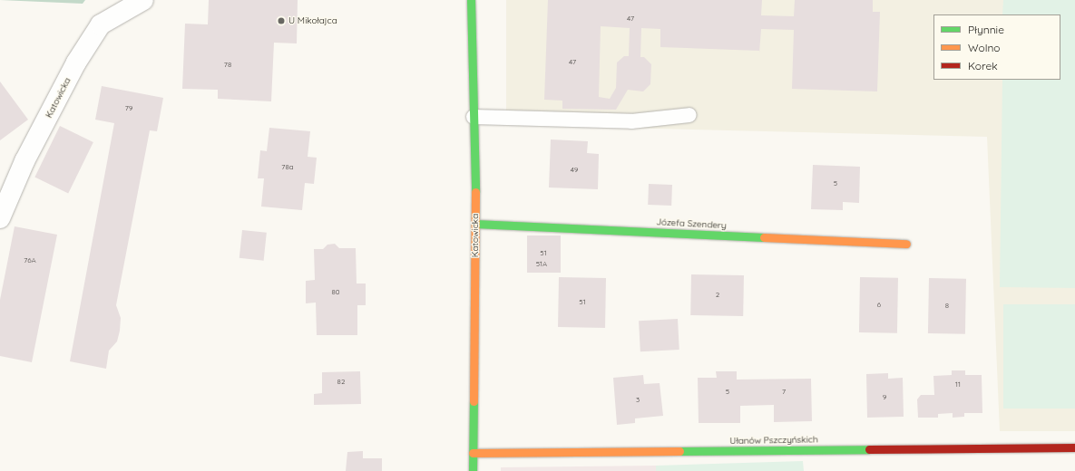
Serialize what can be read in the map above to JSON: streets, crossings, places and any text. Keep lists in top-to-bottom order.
{
  "streets": {
    "street": ["Katowicka", "Józefa Szendery", "Ułanów Pszczyńskich"]
  },
  "crossings": [
    ["Katowicka", "Józefa Szendery"],
    ["Katowicka", "Ułanów Pszczyńskich"]
  ],
  "places": ["U Mikołajca"],
  "house_numbers": [
    "47",
    "47",
    "78",
    "79",
    "78a",
    "49",
    "5",
    "51",
    "76A",
    "51A",
    "80",
    "2",
    "51",
    "6",
    "8",
    "82",
    "11",
    "5",
    "7",
    "9",
    "3"
  ],
  "legend": ["Płynnie", "Wolno", "Korek"]
}
